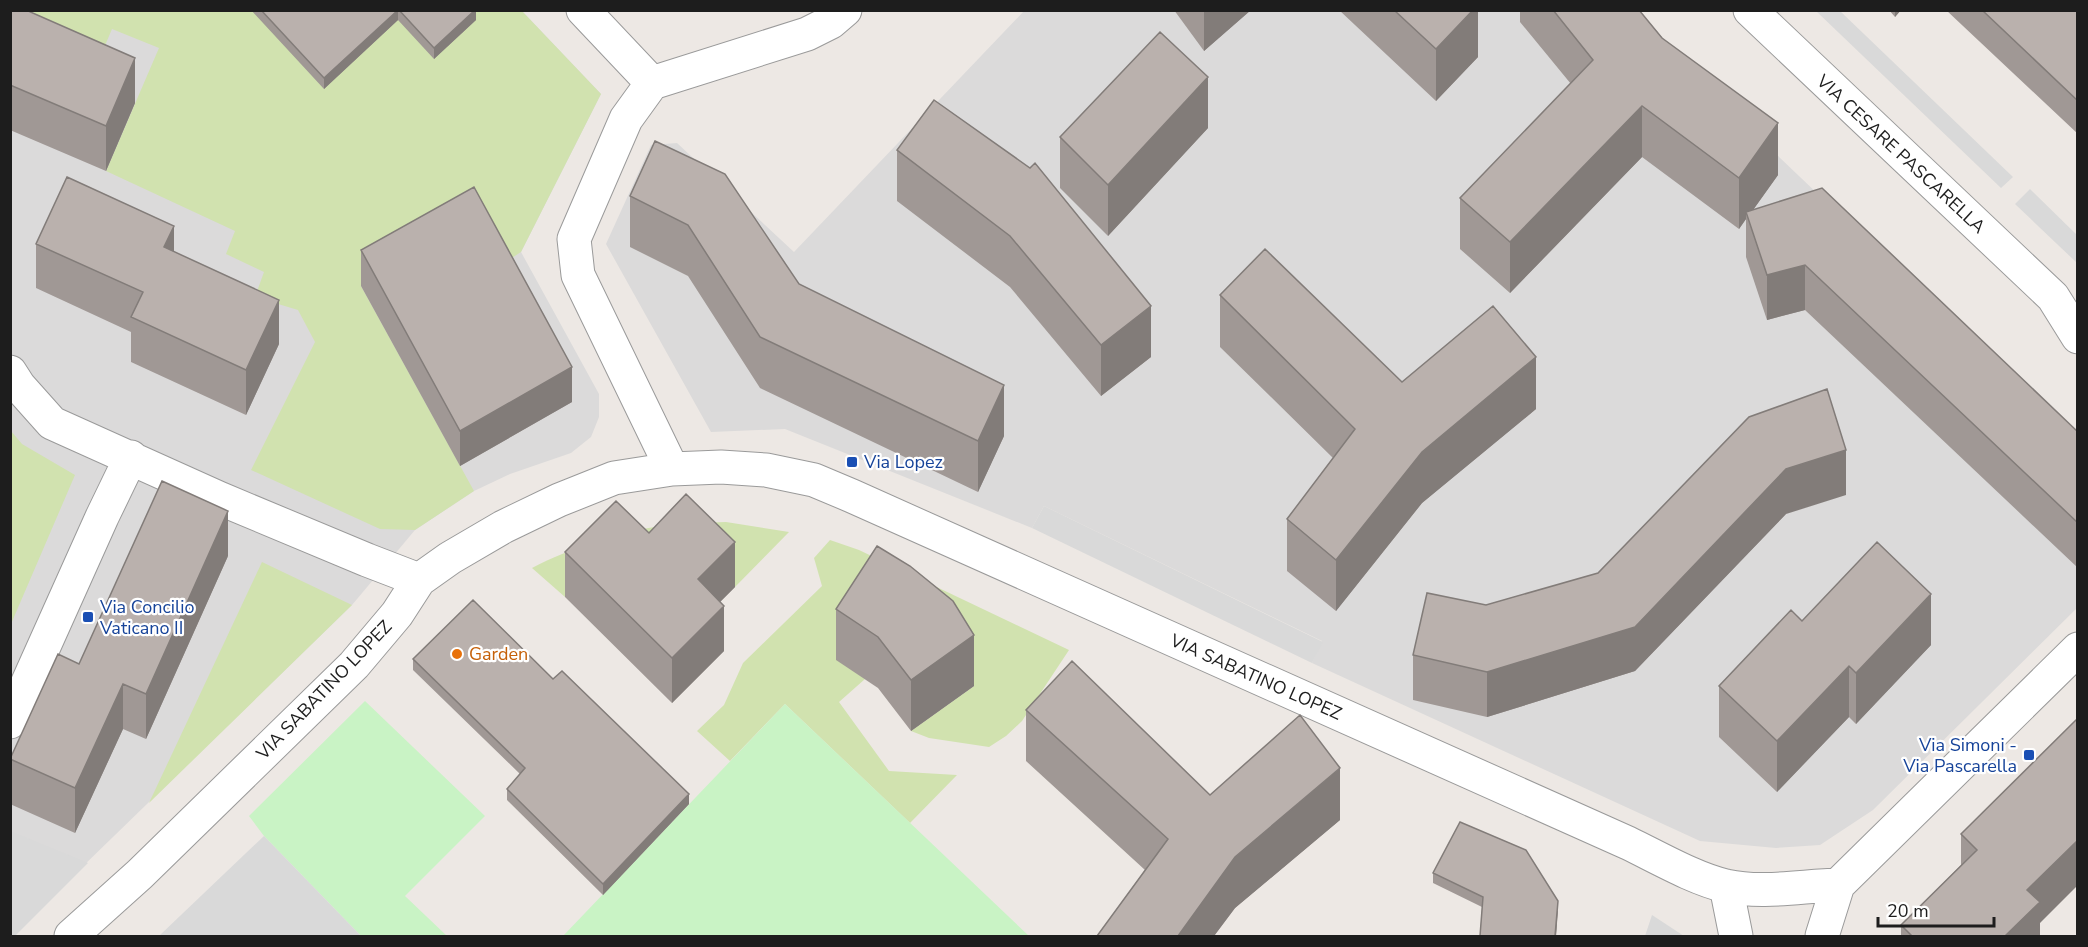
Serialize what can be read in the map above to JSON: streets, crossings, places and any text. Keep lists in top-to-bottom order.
{
  "streets": {
    "street": ["VIA CESARE PASCARELLA", "VIA SABATINO LOPEZ"]
  },
  "places": {
    "transit": ["Via Lopez", "Via Concilio Vaticano II", "Via Simoni - Via Pascarella"],
    "other": ["Garden"]
  },
  "scale_bar": "20 m"
}
